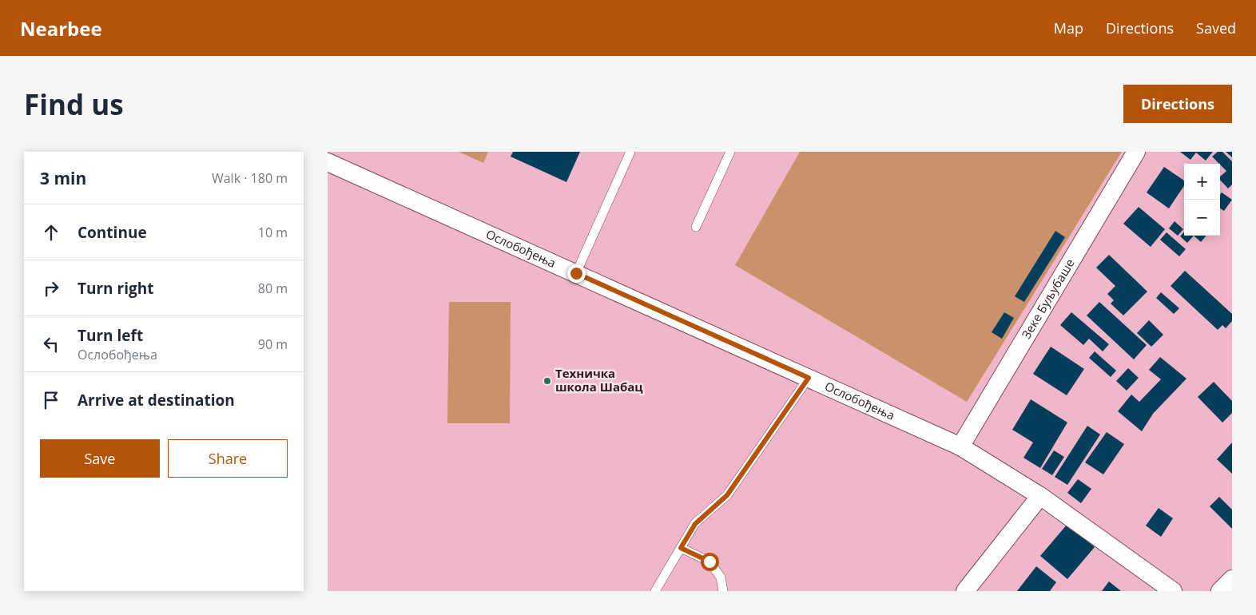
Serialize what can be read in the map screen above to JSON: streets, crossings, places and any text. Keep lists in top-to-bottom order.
{
  "streets": {
    "street": ["Ослобођења", "Зеке Буљубаше"]
  },
  "crossings": [
    ["Ослобођења", "Зеке Буљубаше"]
  ],
  "places": ["Техничка школа Шабац"],
  "page": {
    "header": "Nearbee",
    "nav": ["Map", "Directions", "Saved"],
    "buttons": [
      "Directions",
      ["Save", "Share"]
    ],
    "title": "Find us",
    "heading": ["3 min", "Walk · 180 m"],
    "map_buttons": ["+", "−"],
    "list": [
      ["Continue", "10 m"],
      ["Turn right", "80 m"],
      ["Turn left", "Ослобођења", "90 m"],
      "Arrive at destination"
    ]
  }
}
